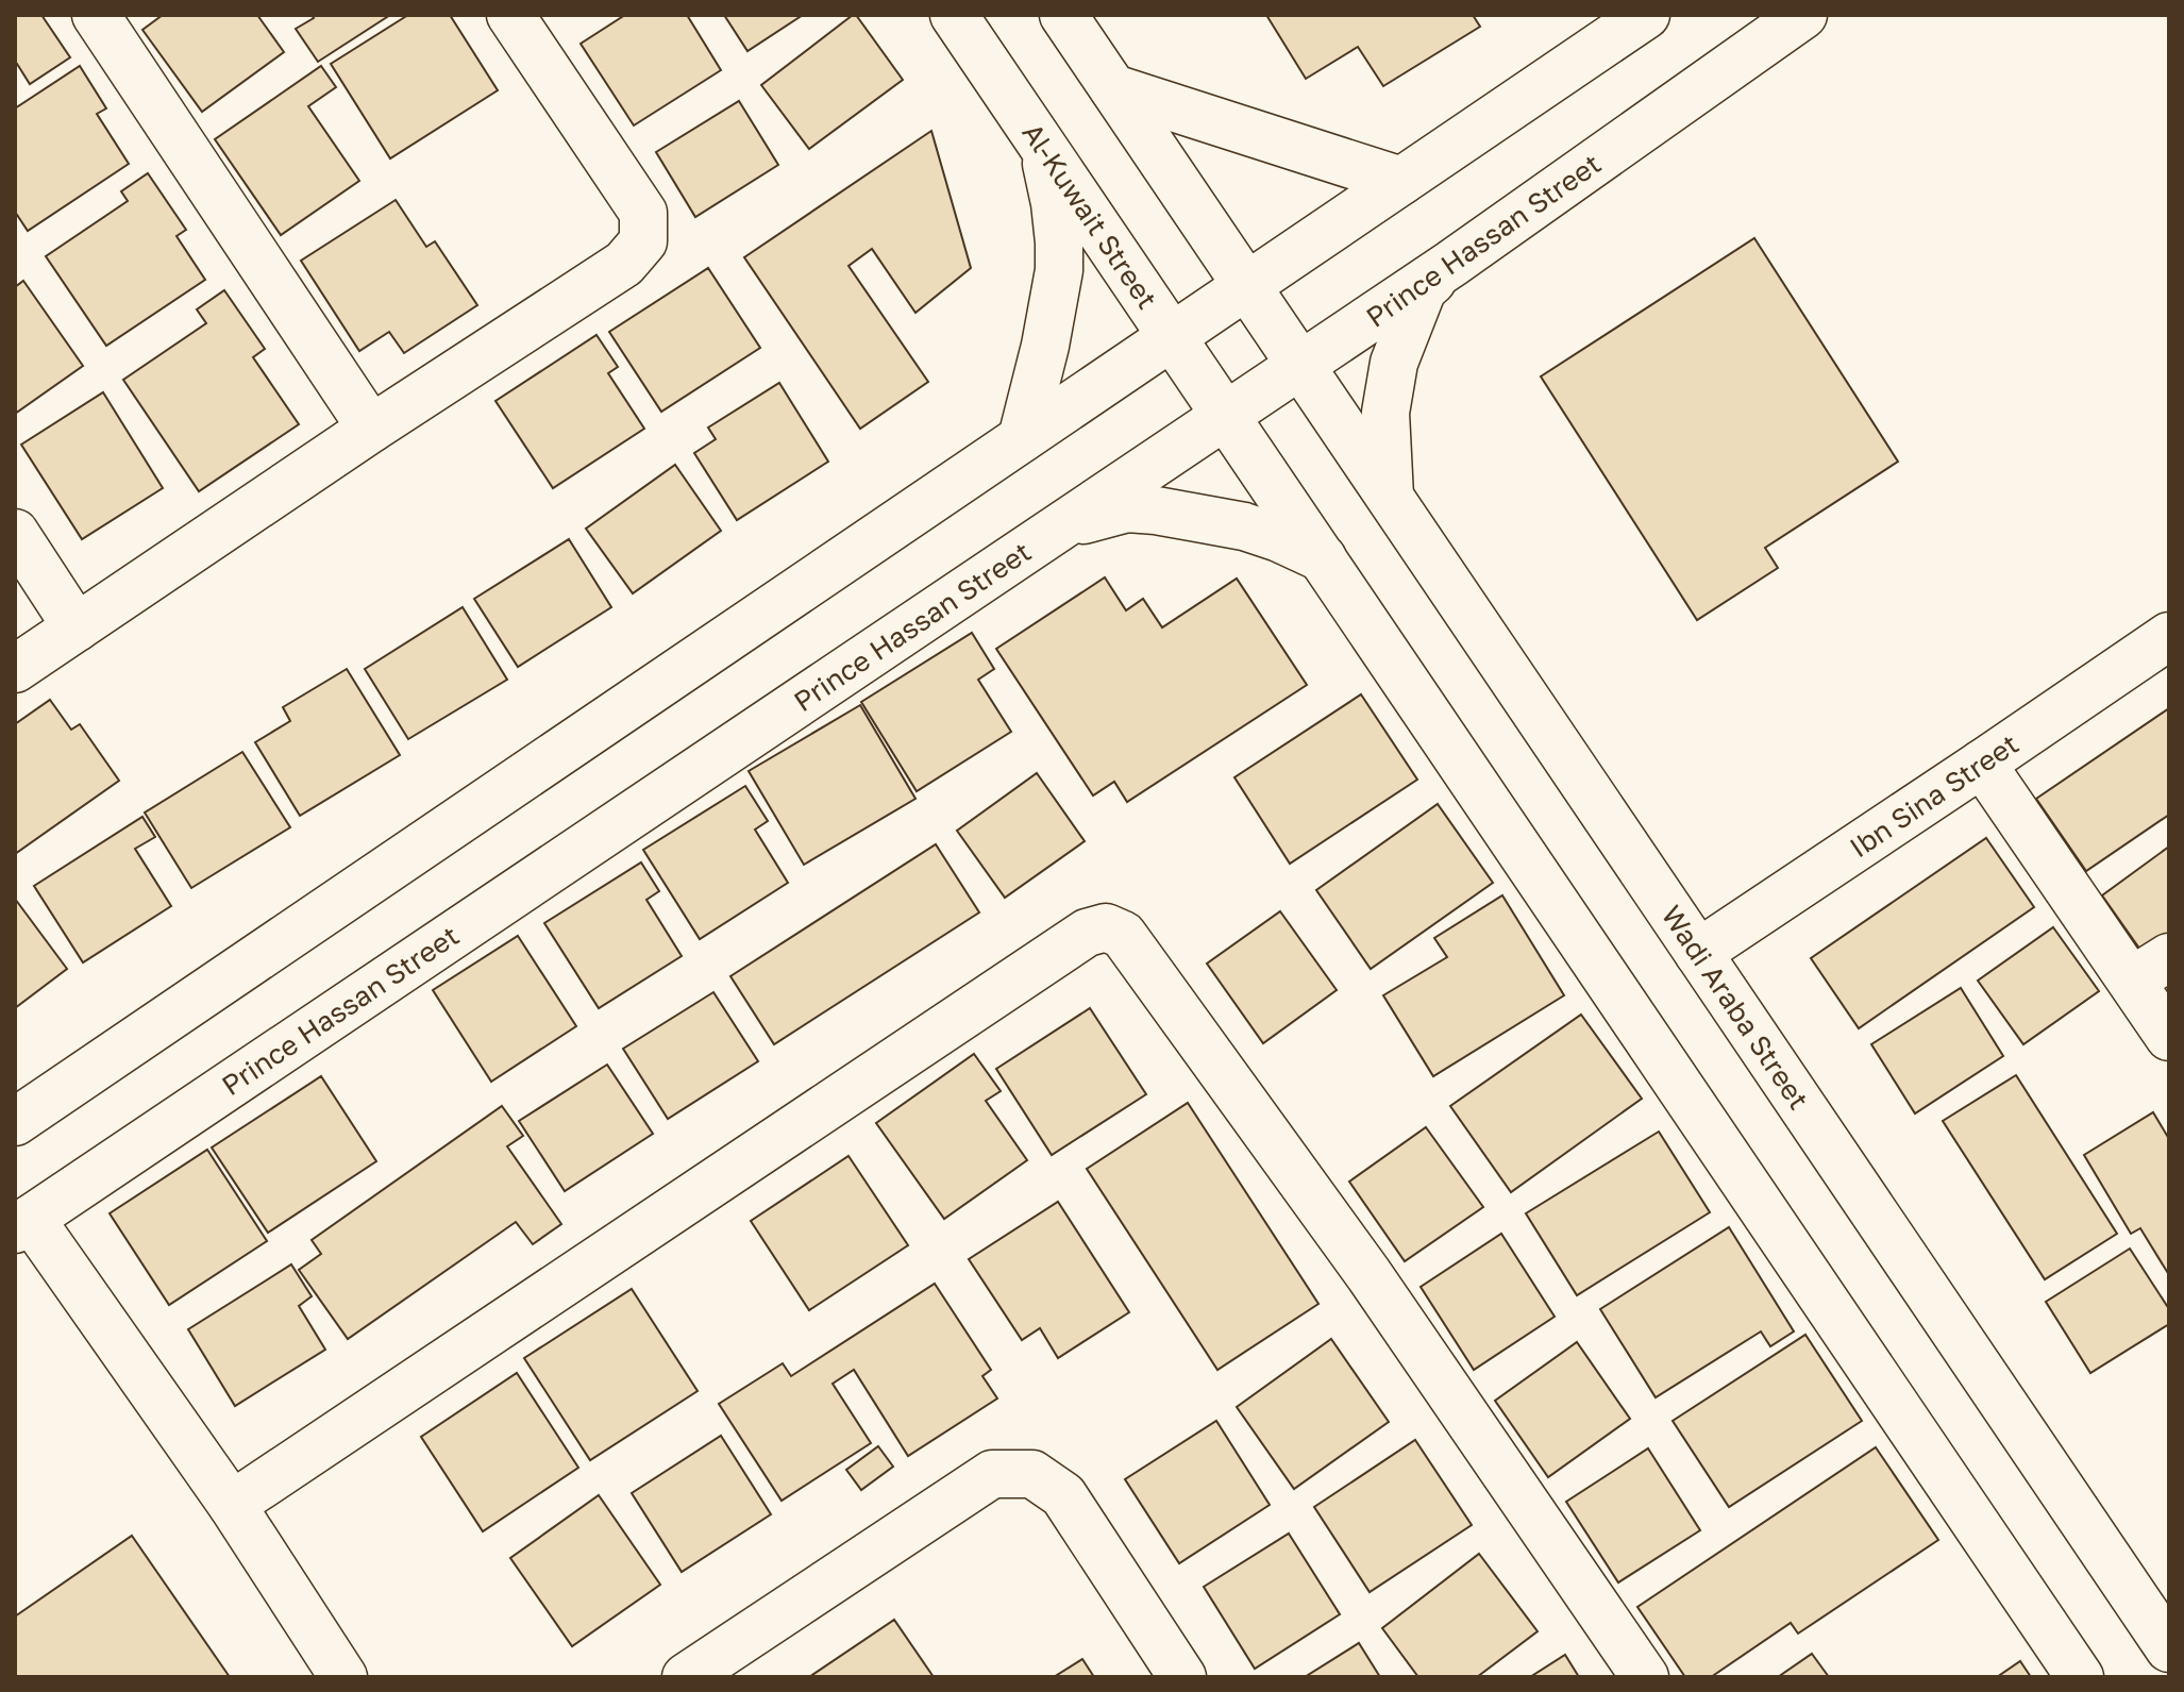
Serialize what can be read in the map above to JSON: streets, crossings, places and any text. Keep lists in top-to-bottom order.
{
  "streets": {
    "main road": [
      "Al-Kuwait Street",
      "Prince Hassan Street",
      "Ibn Sina Street",
      "Wadi Araba Street"
    ]
  },
  "crossings": [
    ["Al-Kuwait Street", "Prince Hassan Street"],
    ["Prince Hassan Street", "Wadi Araba Street"],
    ["Ibn Sina Street", "Wadi Araba Street"]
  ]
}
